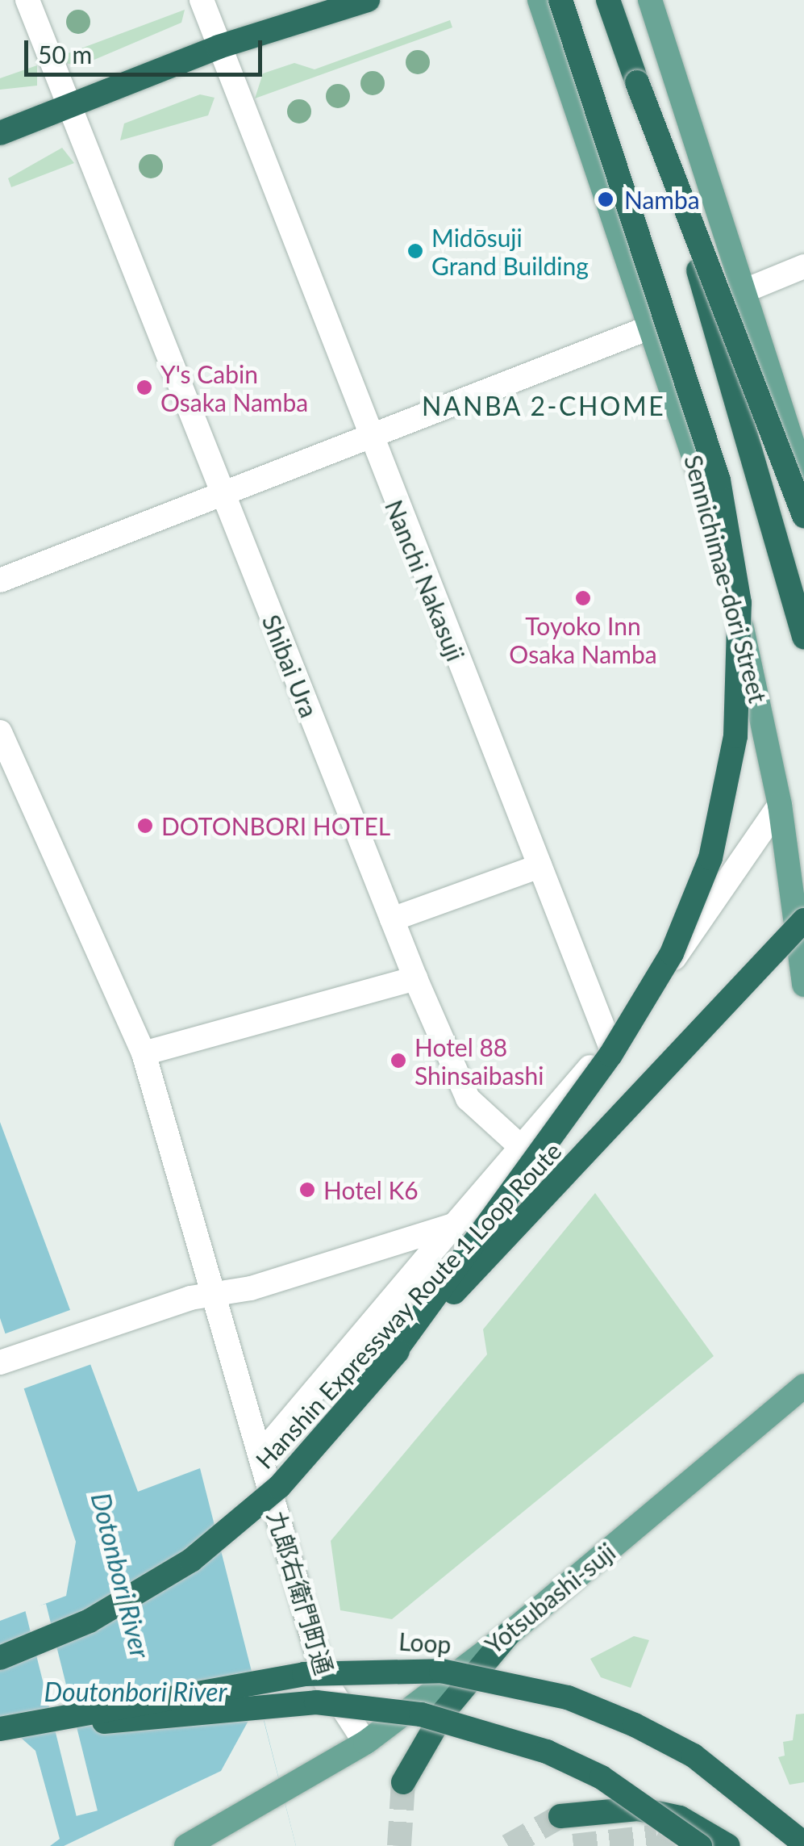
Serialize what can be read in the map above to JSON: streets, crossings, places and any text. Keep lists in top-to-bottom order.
{
  "streets": {
    "highway": ["Hanshin Expressway Route 1 Loop Route", "Loop"],
    "main road": ["Sennichimae-dori Street", "Yotsubashi-suji"],
    "street": ["Nanchi Nakasuji", "Shibai Ura", "九郎右衛門町通"]
  },
  "crossings": [
    ["Sennichimae-dori Street", "Hanshin Expressway Route 1 Loop Route"],
    ["九郎右衛門町通", "Yotsubashi-suji"]
  ],
  "districts": ["NANBA 2-CHOME"],
  "water": ["Dotonbori River", "Doutonbori River"],
  "places": [
    "Namba",
    "Midōsuji Grand Building",
    "Y's Cabin Osaka Namba",
    "Toyoko Inn Osaka Namba",
    "DOTONBORI HOTEL",
    "Hotel 88 Shinsaibashi",
    "Hotel K6"
  ],
  "scale_bar": "50 m"
}
